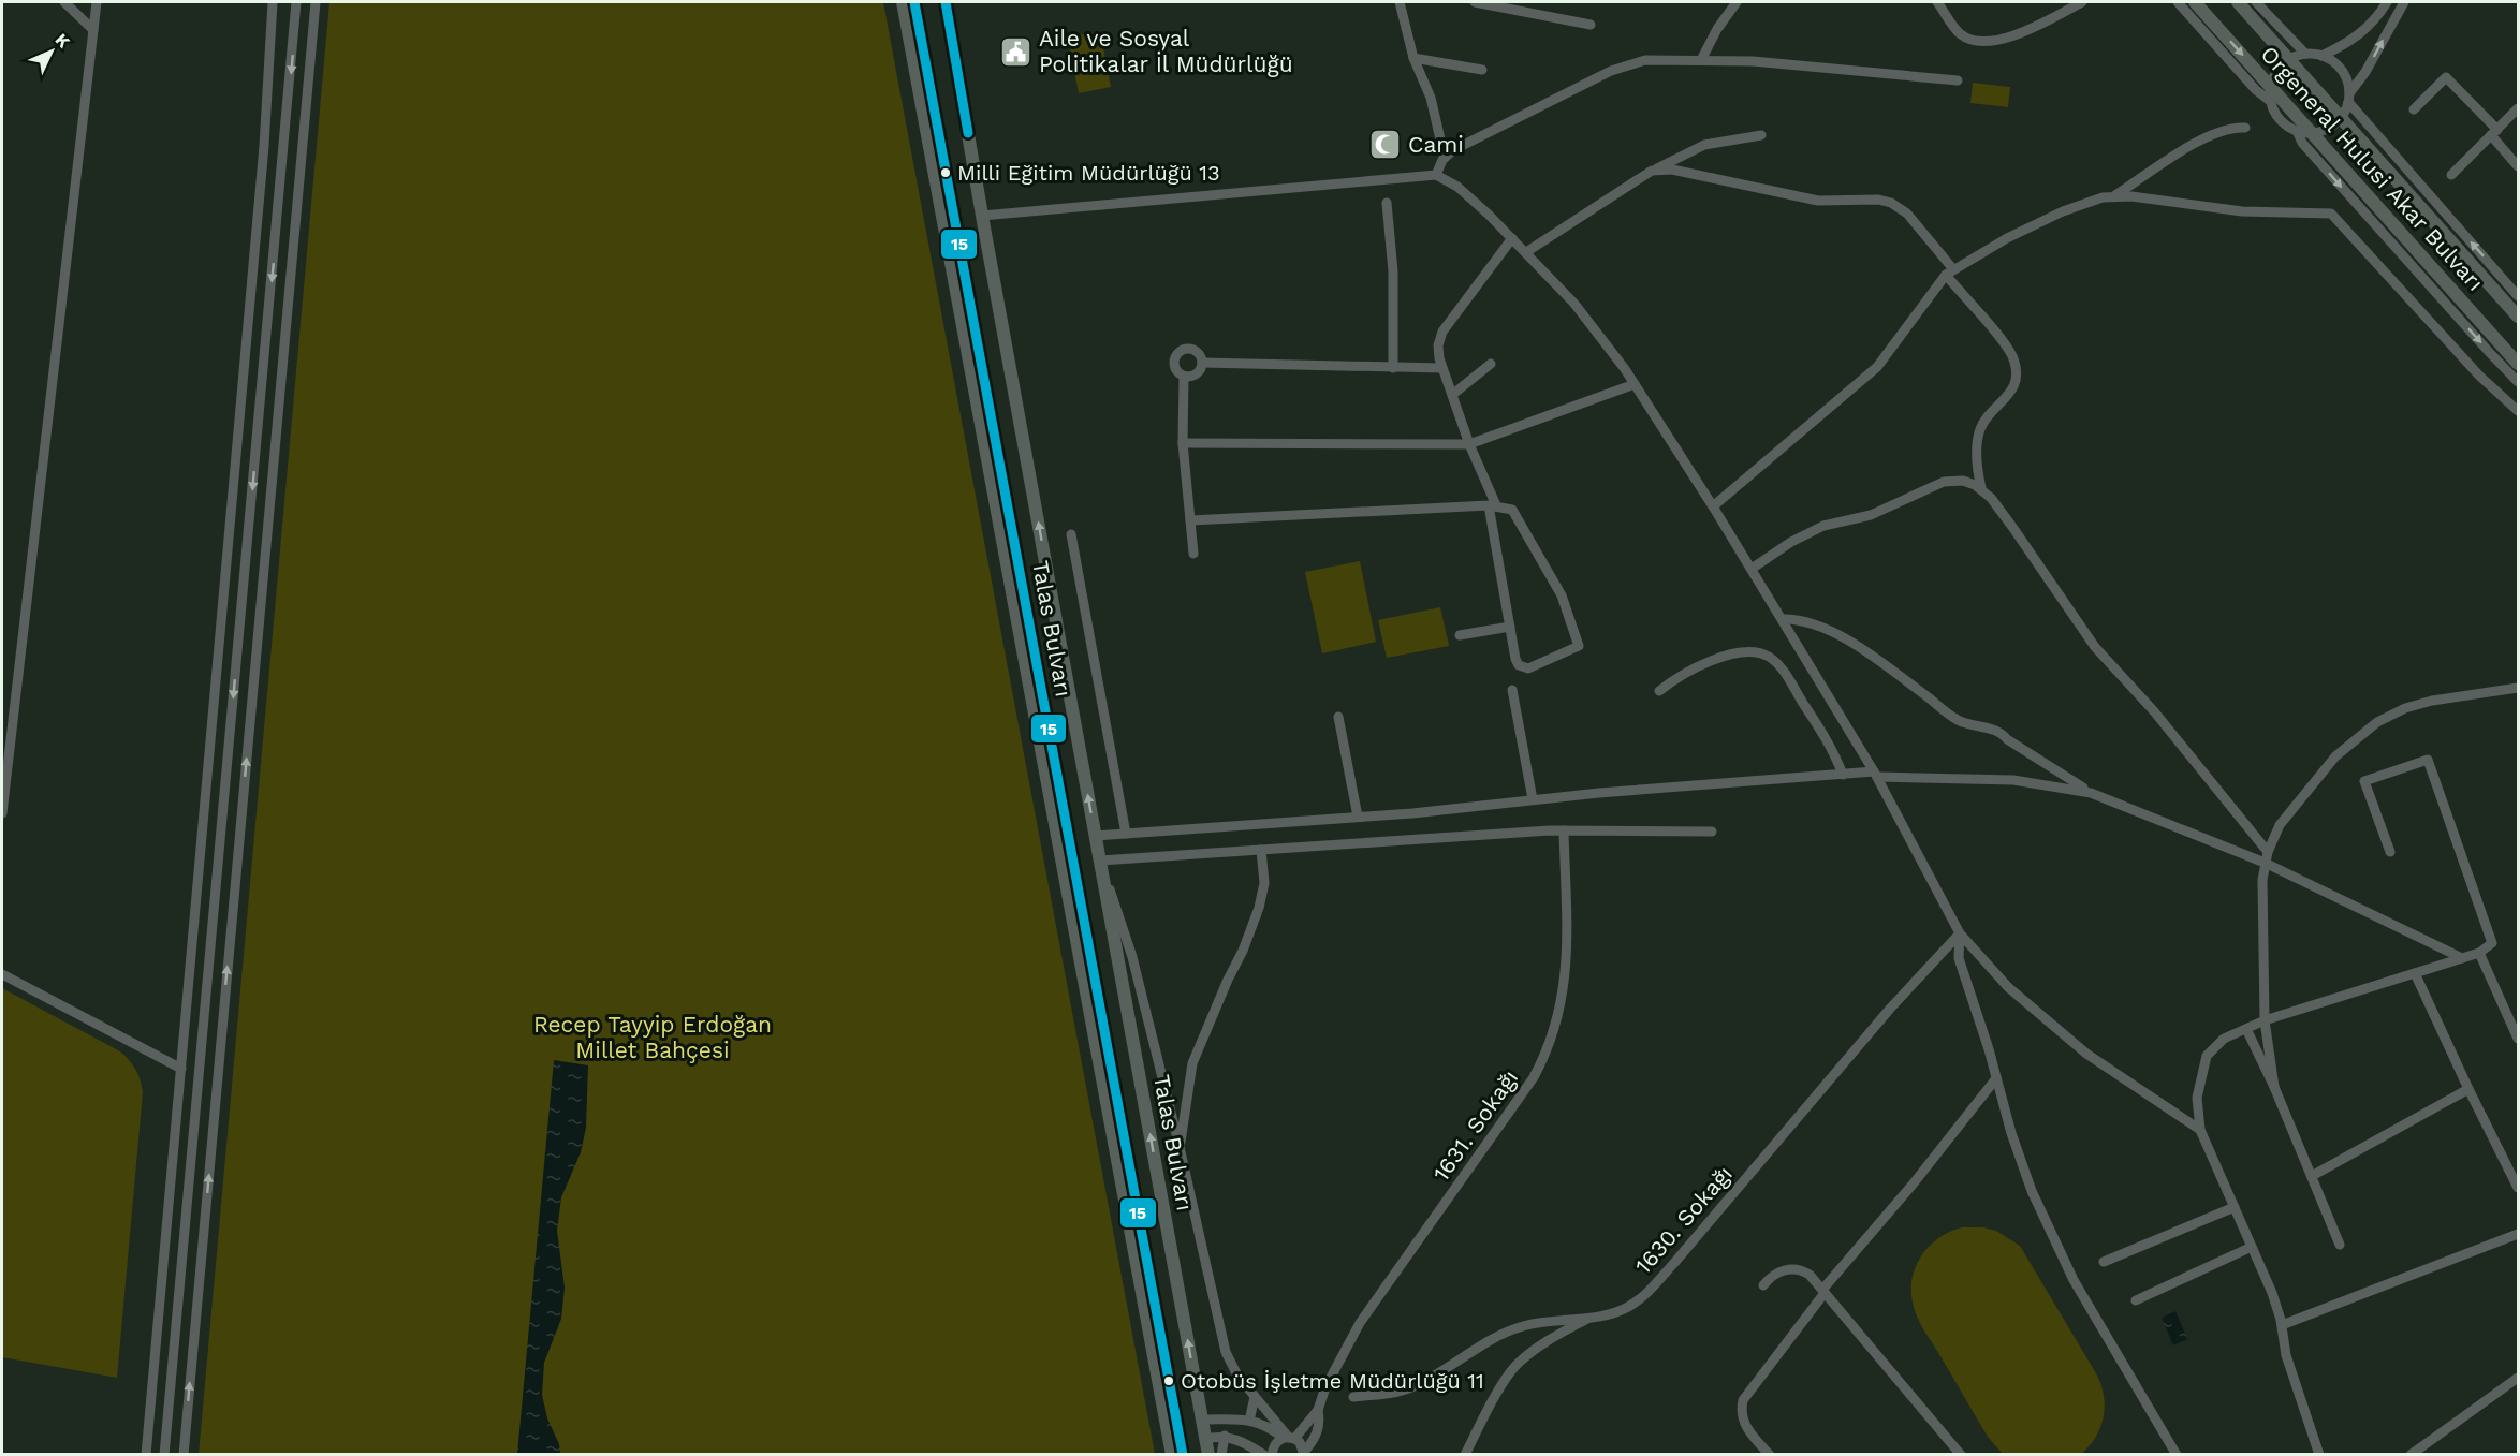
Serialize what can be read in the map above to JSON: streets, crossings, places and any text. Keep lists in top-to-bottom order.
{
  "streets": {
    "main road": ["Orgeneral Hulusi Akar Bulvarı", "Talas Bulvarı"],
    "street": ["1631. Sokağı", "1630. Sokağı"]
  },
  "parks": ["Recep Tayyip Erdoğan Millet Bahçesi"],
  "places": {
    "public building": ["Aile ve Sosyal Politikalar İl Müdürlüğü"],
    "mosque": ["Cami"],
    "other": ["Milli Eğitim Müdürlüğü 13", "Otobüs İşletme Müdürlüğü 11"]
  },
  "lines": ["transit line 15"],
  "north": "top right"
}
